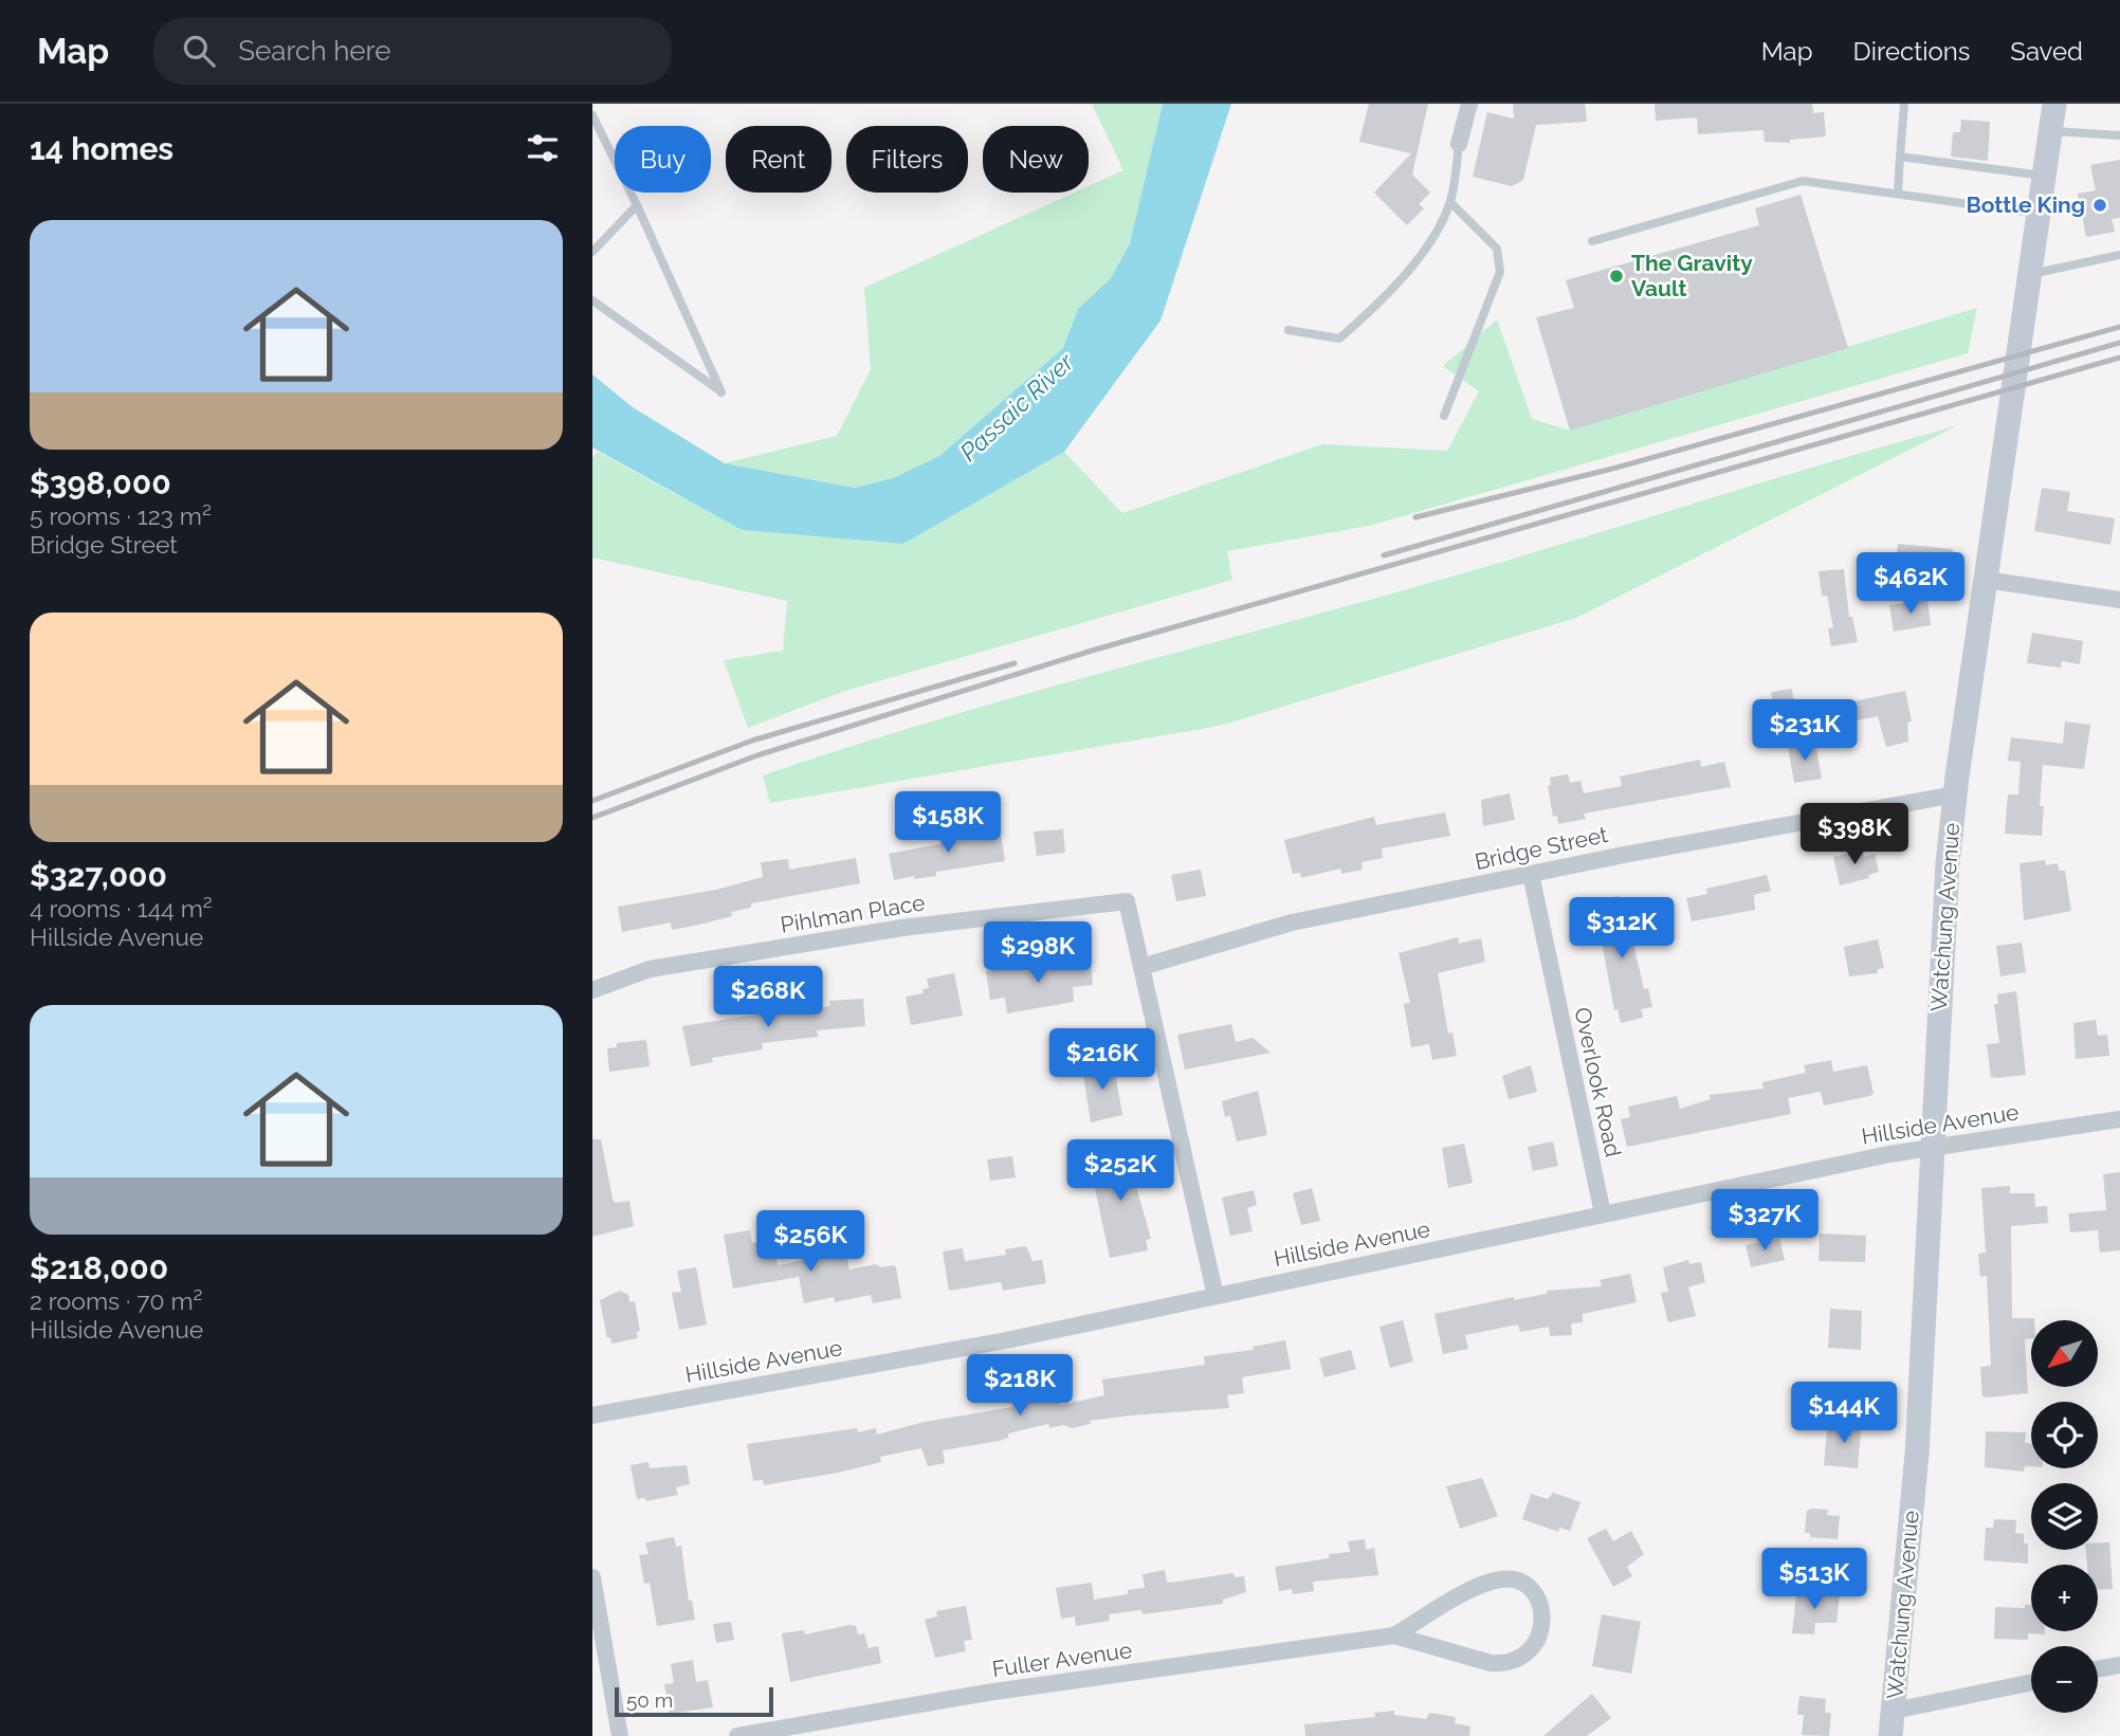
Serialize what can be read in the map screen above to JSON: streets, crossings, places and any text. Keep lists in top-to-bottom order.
{
  "streets": {
    "main road": ["Watchung Avenue"],
    "street": [
      "Bridge Street",
      "Pihlman Place",
      "Overlook Road",
      "Hillside Avenue",
      "Fuller Avenue"
    ]
  },
  "crossings": [
    ["Bridge Street", "Pihlman Place"],
    ["Bridge Street", "Watchung Avenue"],
    ["Bridge Street", "Overlook Road"],
    ["Watchung Avenue", "Hillside Avenue"],
    ["Overlook Road", "Hillside Avenue"]
  ],
  "water": ["Passaic River"],
  "places": ["Bottle King", "The Gravity Vault"],
  "scale_bar": "50 m",
  "north": "bottom left",
  "page": {
    "header": "Map",
    "search": "Search here",
    "nav": ["Map", "Directions", "Saved"],
    "heading": "14 homes",
    "chip": [
      "Buy",
      "Rent",
      "Filters",
      "New"
    ],
    "list": [
      {
        "name": "$398,000",
        "note": "5 rooms · 123 m² · Bridge Street"
      },
      {
        "name": "$327,000",
        "note": "4 rooms · 144 m² · Hillside Avenue"
      },
      {
        "name": "$218,000",
        "note": "2 rooms · 70 m² · Hillside Avenue"
      }
    ],
    "price": [
      "$462K",
      "$231K",
      "$158K",
      "$398K",
      "$312K",
      "$298K",
      "$268K",
      "$216K",
      "$252K",
      "$327K",
      "$256K",
      "$218K",
      "$144K",
      "$513K"
    ],
    "map_buttons": ["+", "−"],
    "scale": "50 m"
  }
}
